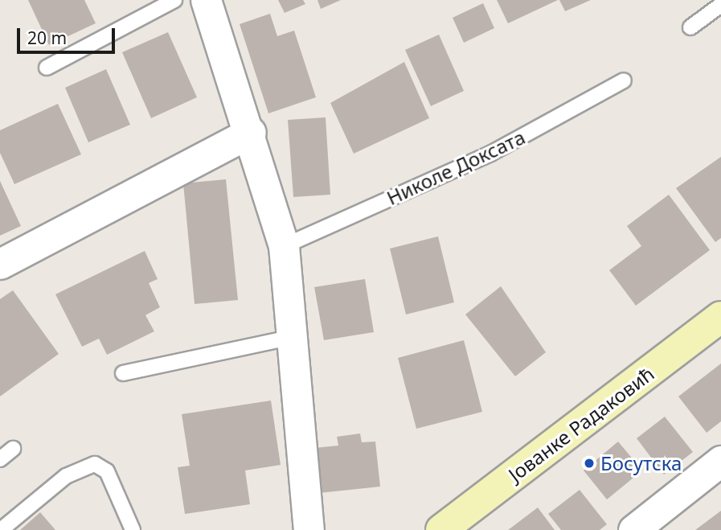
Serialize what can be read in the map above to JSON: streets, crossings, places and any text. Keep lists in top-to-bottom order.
{
  "streets": {
    "main road": ["Јованке Радаковић"],
    "lane": ["Николе Доксата"]
  },
  "places": ["Босутска"],
  "scale_bar": "20 m"
}
